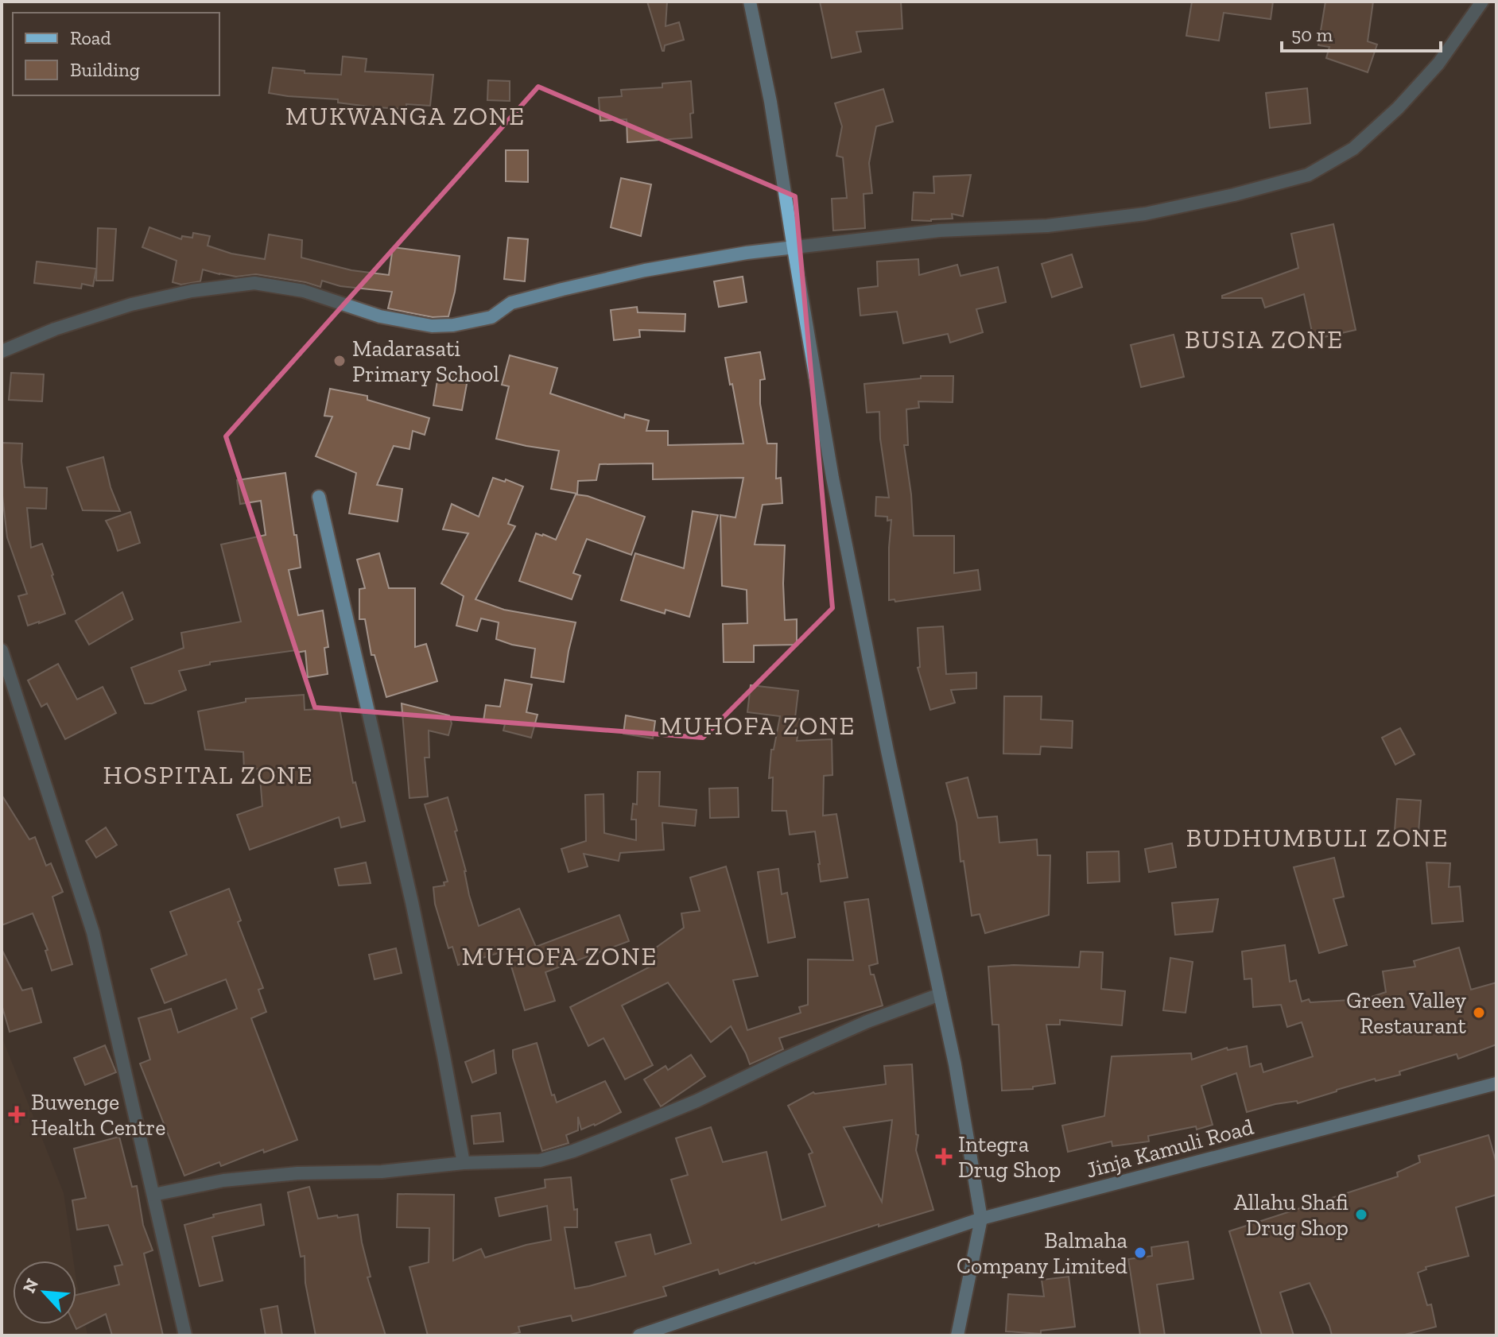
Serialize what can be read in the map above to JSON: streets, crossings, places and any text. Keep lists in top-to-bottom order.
{
  "streets": {
    "main road": ["Jinja Kamuli Road"]
  },
  "districts": [
    "MUKWANGA ZONE",
    "BUSIA ZONE",
    "MUHOFA ZONE",
    "HOSPITAL ZONE",
    "BUDHUMBULI ZONE",
    "MUHOFA ZONE"
  ],
  "places": {
    "other": [
      "Madarasati Primary School",
      "Green Valley Restaurant",
      "Allahu Shafi Drug Shop",
      "Balmaha Company Limited"
    ],
    "health": ["Buwenge Health Centre", "Integra Drug Shop"]
  },
  "legend": ["Road", "Building"],
  "scale_bar": "50 m",
  "north": "top left"
}
